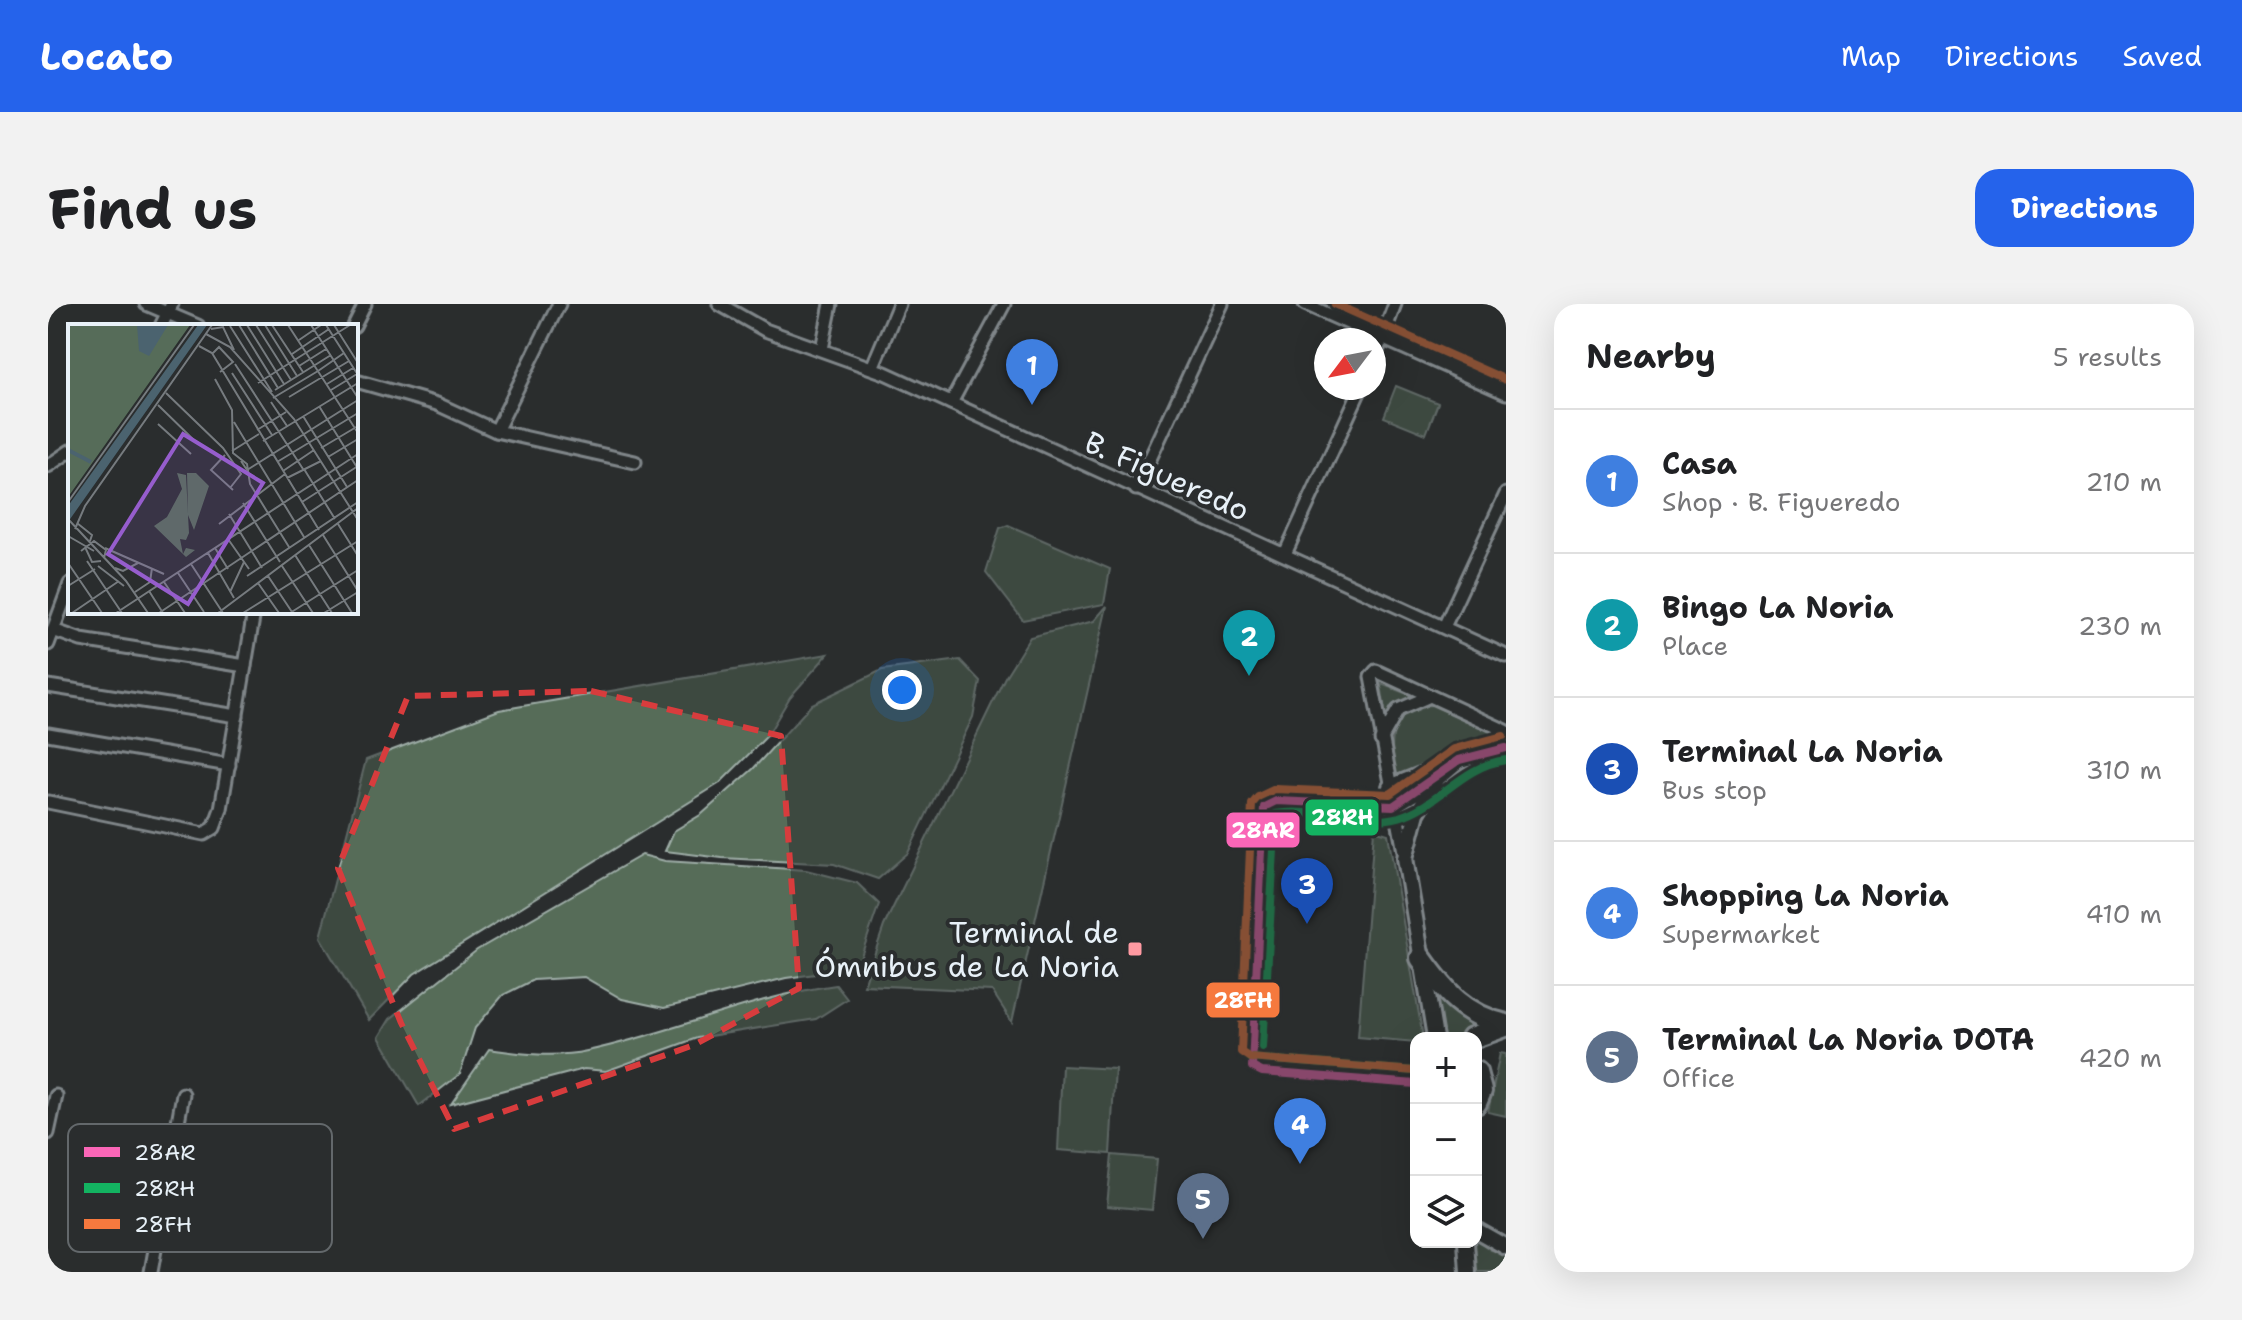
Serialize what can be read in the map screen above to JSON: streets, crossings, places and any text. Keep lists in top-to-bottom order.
{
  "streets": {
    "street": ["B. Figueredo"]
  },
  "places": {
    "transit": ["Terminal de Ómnibus de La Noria"]
  },
  "lines": ["transit line 28FH", "transit line 28AR", "transit line 28RH"],
  "legend": ["28AR", "28RH", "28FH"],
  "north": "bottom left",
  "page": {
    "header": "Locato",
    "nav": ["Map", "Directions", "Saved"],
    "buttons": "Directions",
    "title": "Find us",
    "heading": ["Nearby", "5 results"],
    "pins": [
      "1",
      "2",
      "3",
      "4",
      "5"
    ],
    "list": [
      {
        "mark": "1",
        "name": "Casa",
        "note": "Shop · B. Figueredo",
        "value": "210 m"
      },
      {
        "mark": "2",
        "name": "Bingo La Noria",
        "note": "Place",
        "value": "230 m"
      },
      {
        "mark": "3",
        "name": "Terminal La Noria",
        "note": "Bus stop",
        "value": "310 m"
      },
      {
        "mark": "4",
        "name": "Shopping La Noria",
        "note": "Supermarket",
        "value": "410 m"
      },
      {
        "mark": "5",
        "name": "Terminal La Noria DOTA",
        "note": "Office",
        "value": "420 m"
      }
    ],
    "map_buttons": ["+", "−"]
  }
}
